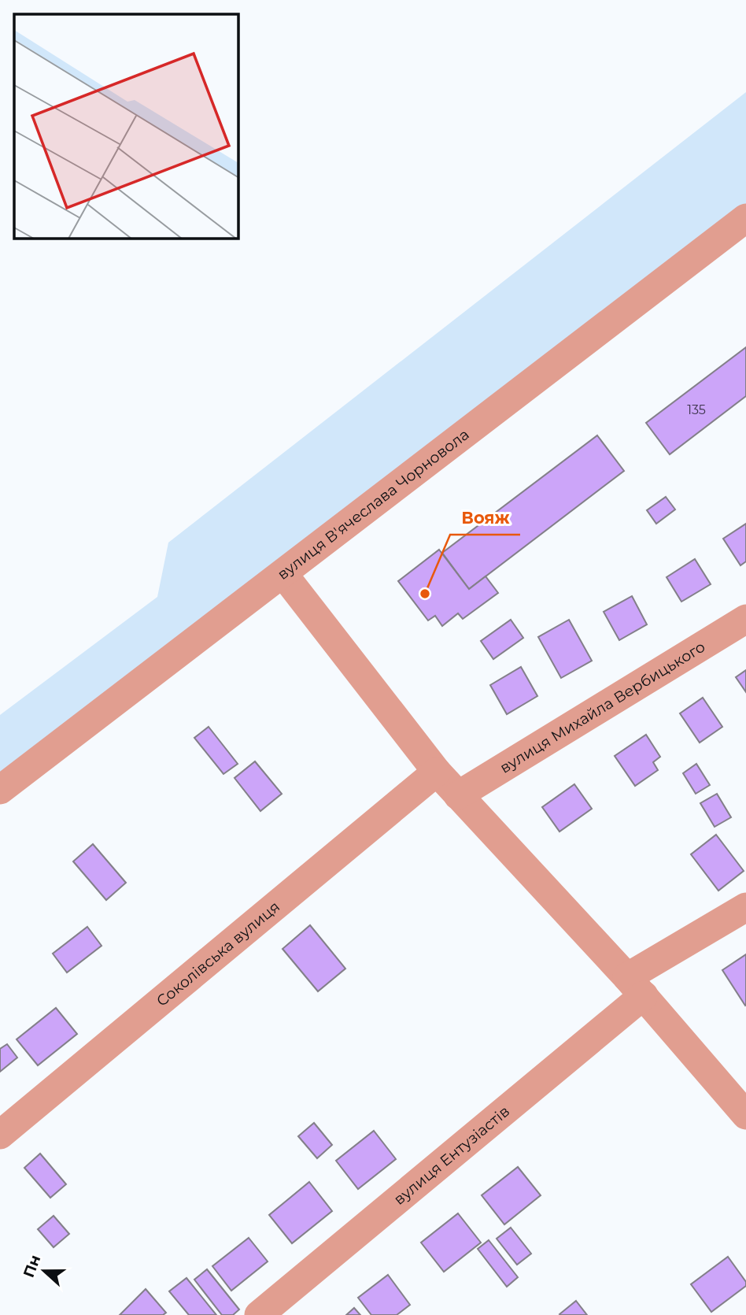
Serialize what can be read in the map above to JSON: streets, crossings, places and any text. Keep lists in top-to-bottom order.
{
  "streets": {
    "street": [
      "вулиця В'ячеслава Чорновола",
      "вулиця Михайла Вербицького",
      "Соколівська вулиця",
      "вулиця Ентузіастів"
    ]
  },
  "places": ["Вояж"],
  "house_numbers": ["135"],
  "north": "left"
}
